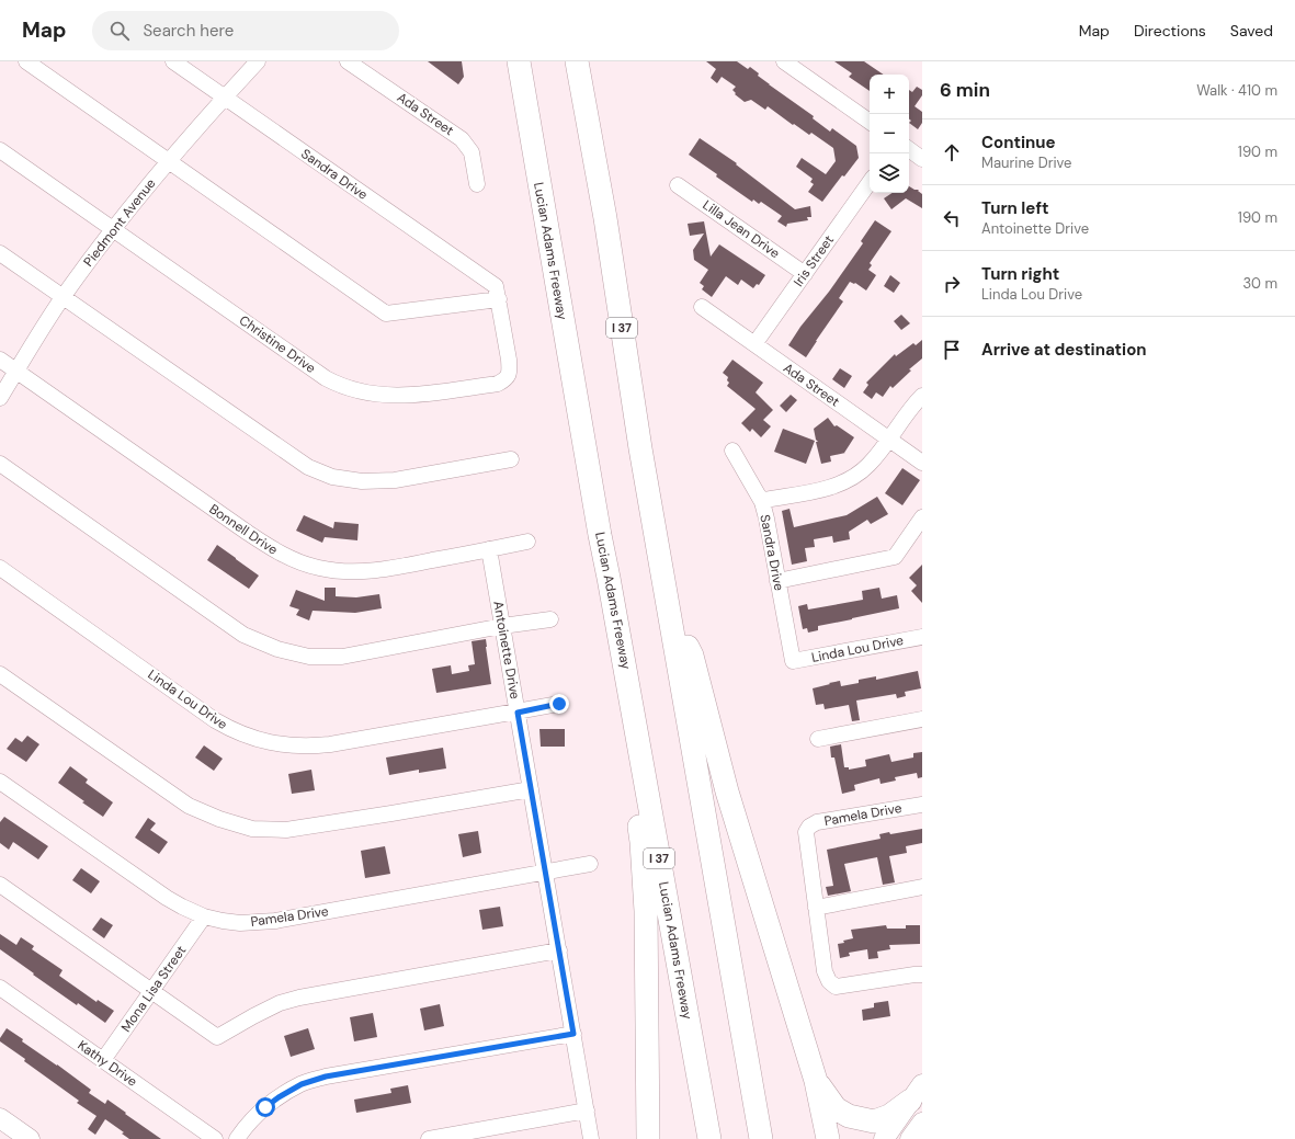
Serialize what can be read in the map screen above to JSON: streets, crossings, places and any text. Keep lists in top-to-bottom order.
{
  "streets": {
    "highway": ["Lucian Adams Freeway", "I 37"],
    "street": [
      "Ada Street",
      "Sandra Drive",
      "Piedmont Avenue",
      "Lilla Jean Drive",
      "Iris Street",
      "Christine Drive",
      "Bonnell Drive",
      "Linda Lou Drive",
      "Antoinette Drive",
      "Pamela Drive",
      "Mona Lisa Street",
      "Kathy Drive"
    ]
  },
  "crossings": [
    ["Ada Street", "Iris Street"],
    ["Sandra Drive", "Piedmont Avenue"],
    ["Sandra Drive", "Christine Drive"],
    ["Sandra Drive", "Linda Lou Drive"],
    ["Piedmont Avenue", "Christine Drive"],
    ["Piedmont Avenue", "Bonnell Drive"],
    ["Lilla Jean Drive", "Iris Street"],
    ["Bonnell Drive", "Antoinette Drive"],
    ["Linda Lou Drive", "Antoinette Drive"],
    ["Antoinette Drive", "Pamela Drive"],
    ["Pamela Drive", "Mona Lisa Street"],
    ["Mona Lisa Street", "Kathy Drive"]
  ],
  "page": {
    "header": "Map",
    "search": "Search here",
    "nav": ["Map", "Directions", "Saved"],
    "heading": ["6 min", "Walk · 410 m"],
    "map_buttons": ["+", "−"],
    "list": [
      ["Continue", "Maurine Drive", "190 m"],
      ["Turn left", "Antoinette Drive", "190 m"],
      ["Turn right", "Linda Lou Drive", "30 m"],
      "Arrive at destination"
    ]
  }
}
